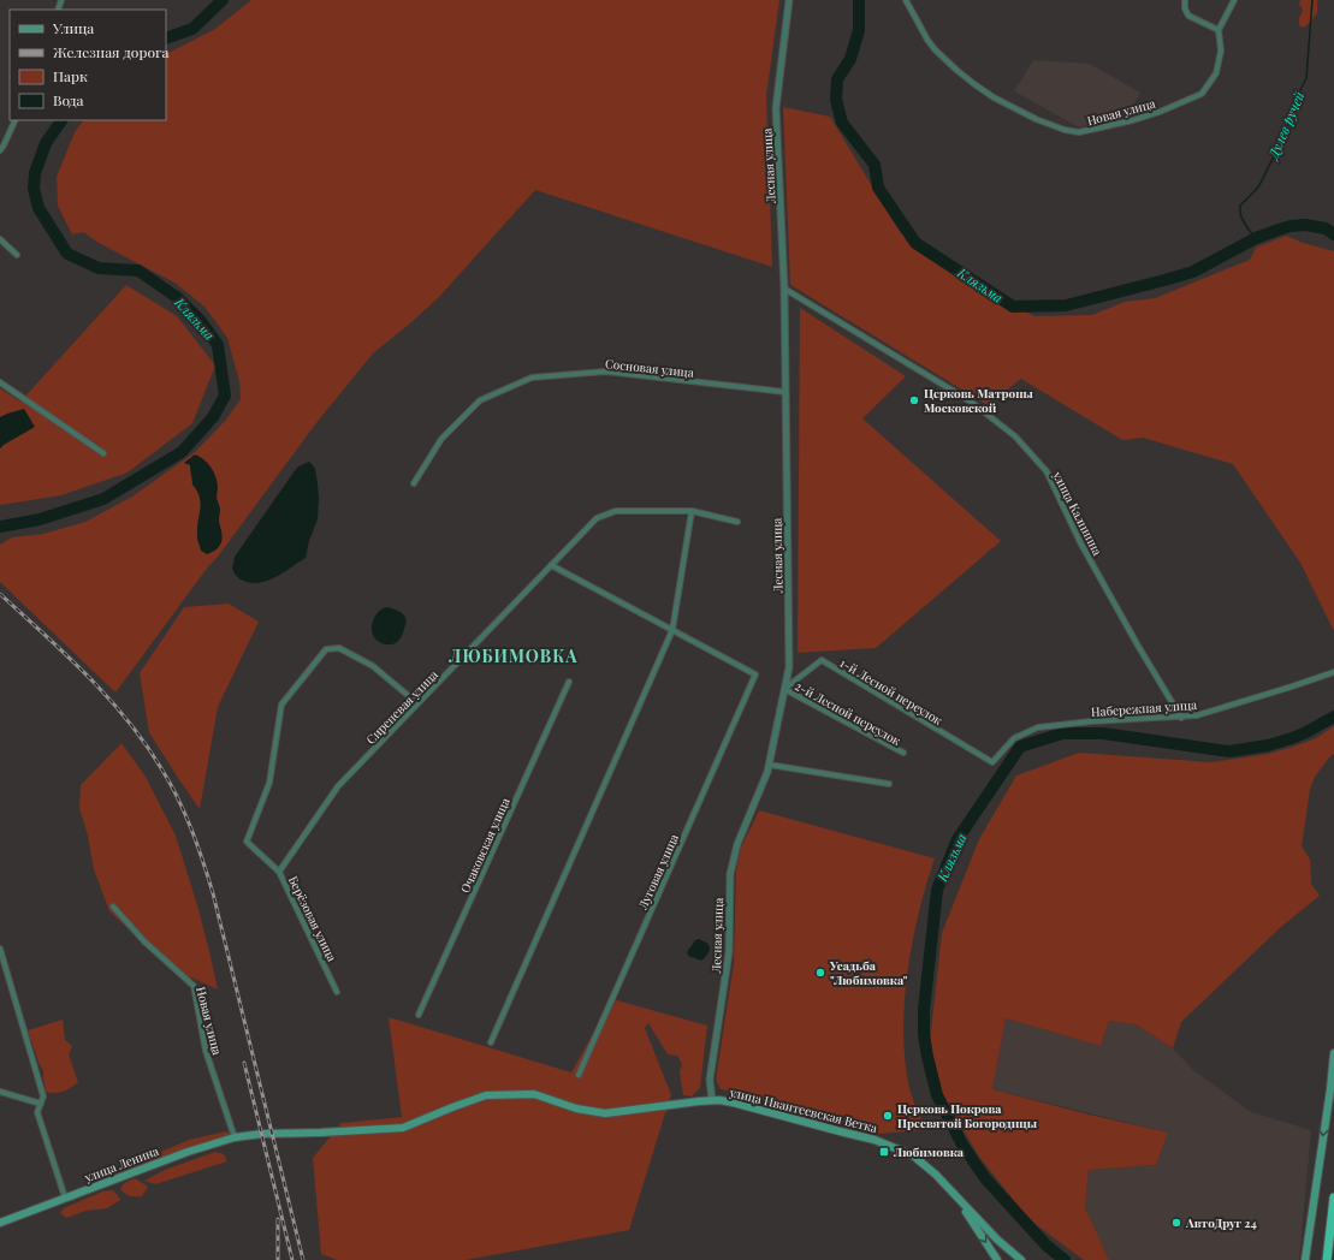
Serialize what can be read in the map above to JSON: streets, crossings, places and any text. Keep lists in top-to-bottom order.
{
  "streets": {
    "main road": ["улица Ивантеевская Ветка", "улица Ленина"],
    "street": [
      "Новая улица",
      "Лесная улица",
      "Сосновая улица",
      "улица Калинина",
      "1-й Лесной переулок",
      "Сиреневая улица",
      "Набережная улица",
      "2-й Лесной переулок",
      "Очаковская улица",
      "Луговая улица",
      "Берёзовая улица"
    ]
  },
  "crossings": [
    ["Новая улица", "улица Ленина"],
    ["Лесная улица", "Сосновая улица"],
    ["Лесная улица", "улица Калинина"],
    ["Лесная улица", "1-й Лесной переулок"],
    ["Лесная улица", "2-й Лесной переулок"],
    ["Лесная улица", "улица Ивантеевская Ветка"],
    ["улица Калинина", "Набережная улица"],
    ["1-й Лесной переулок", "Набережная улица"],
    ["1-й Лесной переулок", "2-й Лесной переулок"],
    ["Сиреневая улица", "Берёзовая улица"],
    ["улица Ивантеевская Ветка", "улица Ленина"]
  ],
  "districts": ["ЛЮБИМОВКА"],
  "water": ["Дулев ручей", "Клязьма"],
  "places": {
    "other": [
      "Церковь Матроны Московской",
      "Усадьба \"Любимовка\"",
      "Церковь Покрова Пресвятой Богородицы",
      "АвтоДруг 24"
    ],
    "transit": ["Любимовка"]
  },
  "legend": [
    "Улица",
    "Железная дорога",
    "Парк",
    "Вода"
  ]
}
